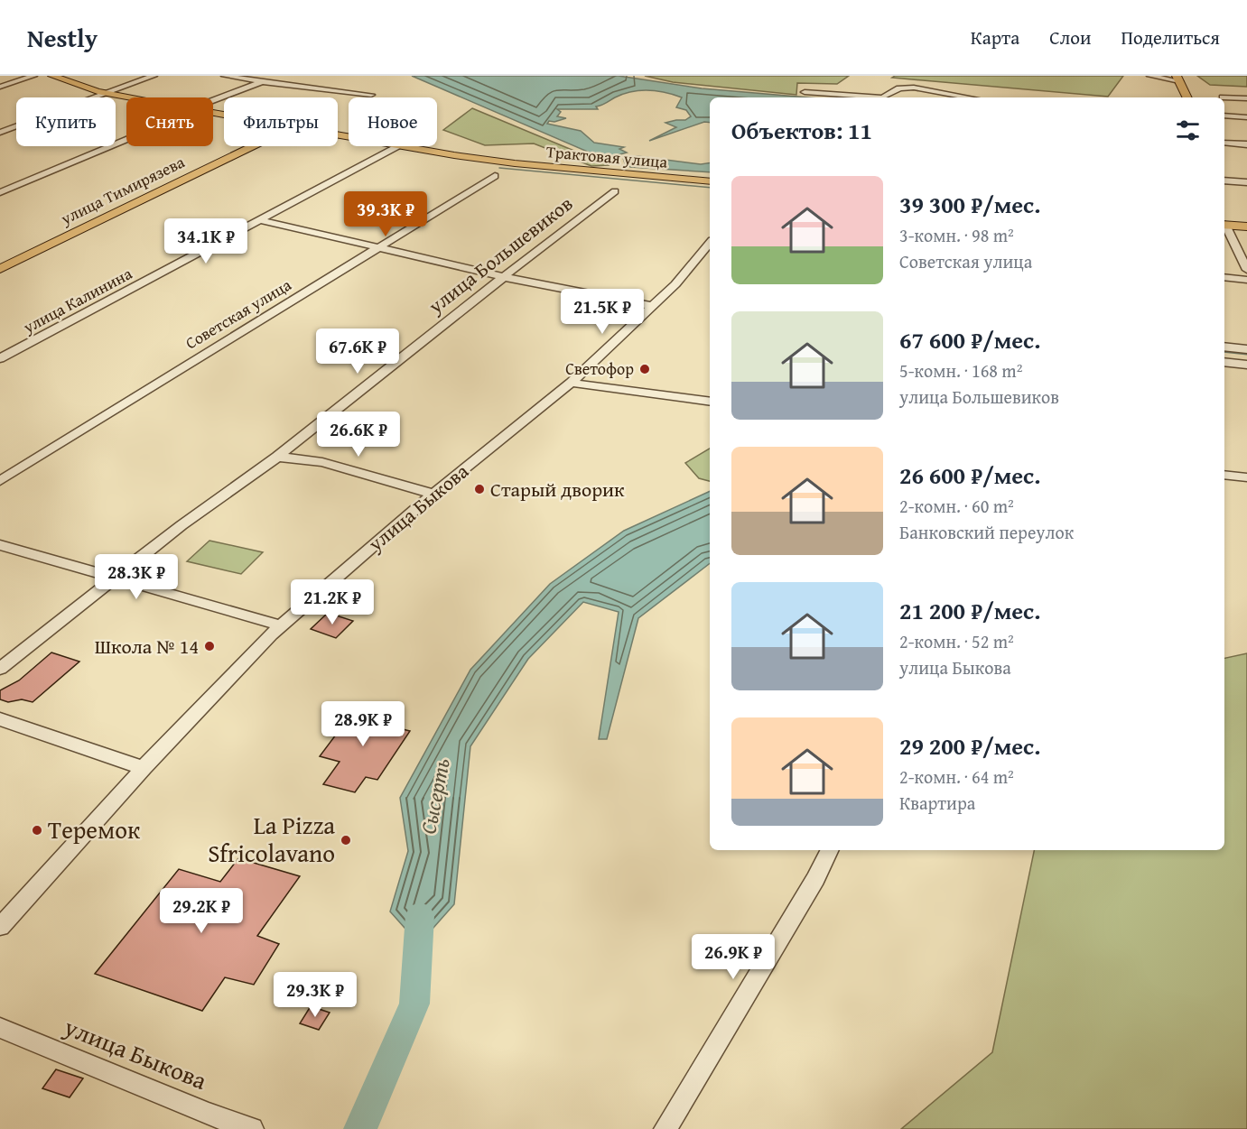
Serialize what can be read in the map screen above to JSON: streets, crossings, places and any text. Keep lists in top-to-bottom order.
{
  "streets": {
    "main road": ["Трактовая улица", "улица Тимирязева"],
    "street": [
      "улица Большевиков",
      "улица Калинина",
      "Советская улица",
      "улица Быкова"
    ]
  },
  "crossings": [
    ["Трактовая улица", "улица Калинина"]
  ],
  "water": ["Сысерть"],
  "places": [
    "Светофор",
    "Старый дворик",
    "Школа № 14",
    "Теремок",
    "La Pizza Sfricolavano"
  ],
  "page": {
    "header": "Nestly",
    "nav": ["Карта", "Слои", "Поделиться"],
    "chip": [
      "Купить",
      "Снять",
      "Фильтры",
      "Новое"
    ],
    "heading": "Объектов: 11",
    "list": [
      {
        "name": "39 300 ₽/мес.",
        "note": "3-комн. · 98 m² · Советская улица"
      },
      {
        "name": "67 600 ₽/мес.",
        "note": "5-комн. · 168 m² · улица Большевиков"
      },
      {
        "name": "26 600 ₽/мес.",
        "note": "2-комн. · 60 m² · Банковский переулок"
      },
      {
        "name": "21 200 ₽/мес.",
        "note": "2-комн. · 52 m² · улица Быкова"
      },
      {
        "name": "29 200 ₽/мес.",
        "note": "2-комн. · 64 m² · Квартира"
      }
    ],
    "price": [
      "39.3K ₽",
      "34.1K ₽",
      "21.5K ₽",
      "67.6K ₽",
      "26.6K ₽",
      "28.3K ₽",
      "21.2K ₽",
      "28.9K ₽",
      "29.2K ₽",
      "26.9K ₽",
      "29.3K ₽"
    ]
  }
}
